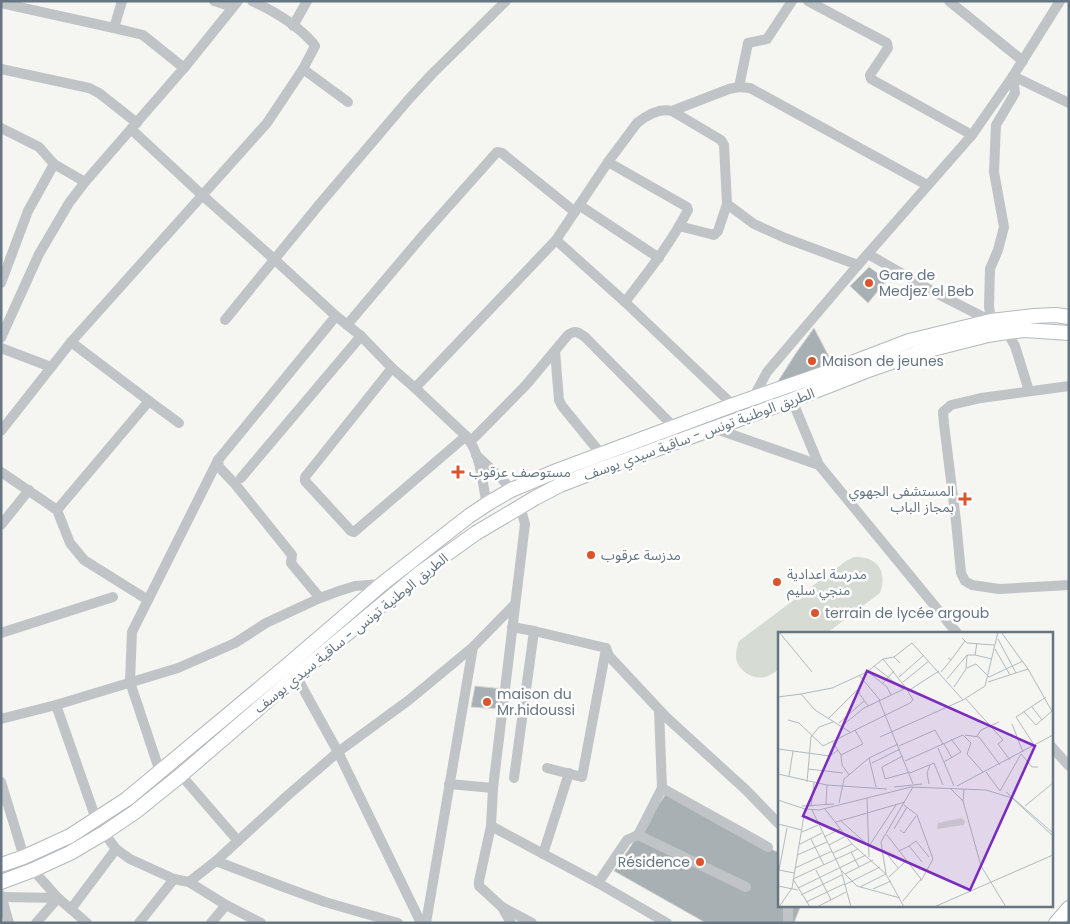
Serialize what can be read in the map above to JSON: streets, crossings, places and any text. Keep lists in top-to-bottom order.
{
  "streets": {
    "main road": ["الطريق الوطنية تونس - ساقية سيدي يوسف"]
  },
  "places": {
    "other": [
      "Gare de Medjez el Beb",
      "Maison de jeunes",
      "مدزسة عرقوب",
      "مدرسة اعدادية منجي سليم",
      "terrain de lycée argoub",
      "maison du Mr.hidoussi",
      "Résidence"
    ],
    "health": ["مستوصف عرقوب", "المستشفى الجهوي بمجاز الباب"]
  }
}
